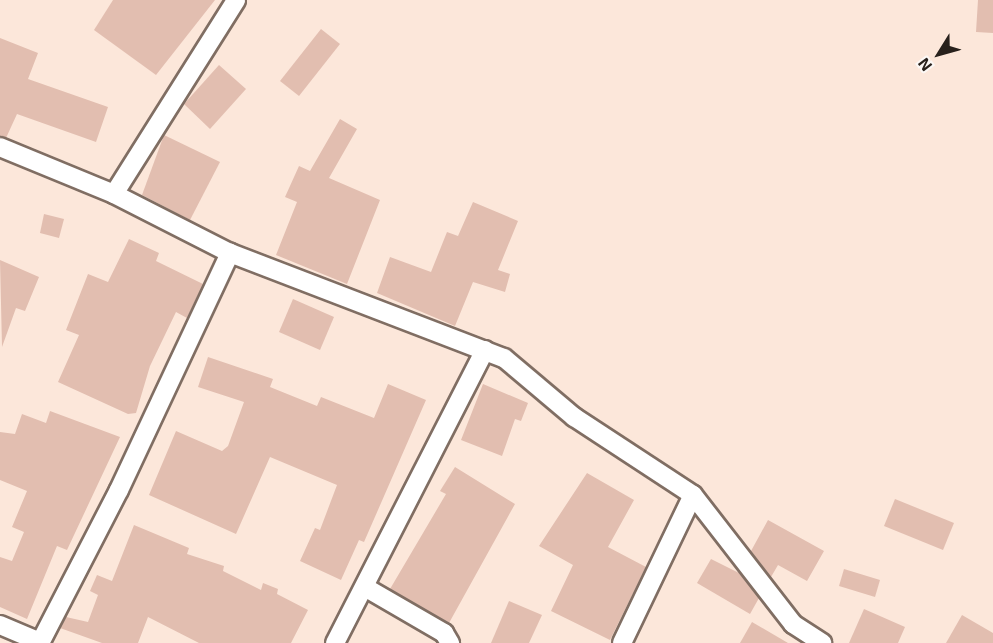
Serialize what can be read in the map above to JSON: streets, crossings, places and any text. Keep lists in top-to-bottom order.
{
  "north": "bottom left"
}
